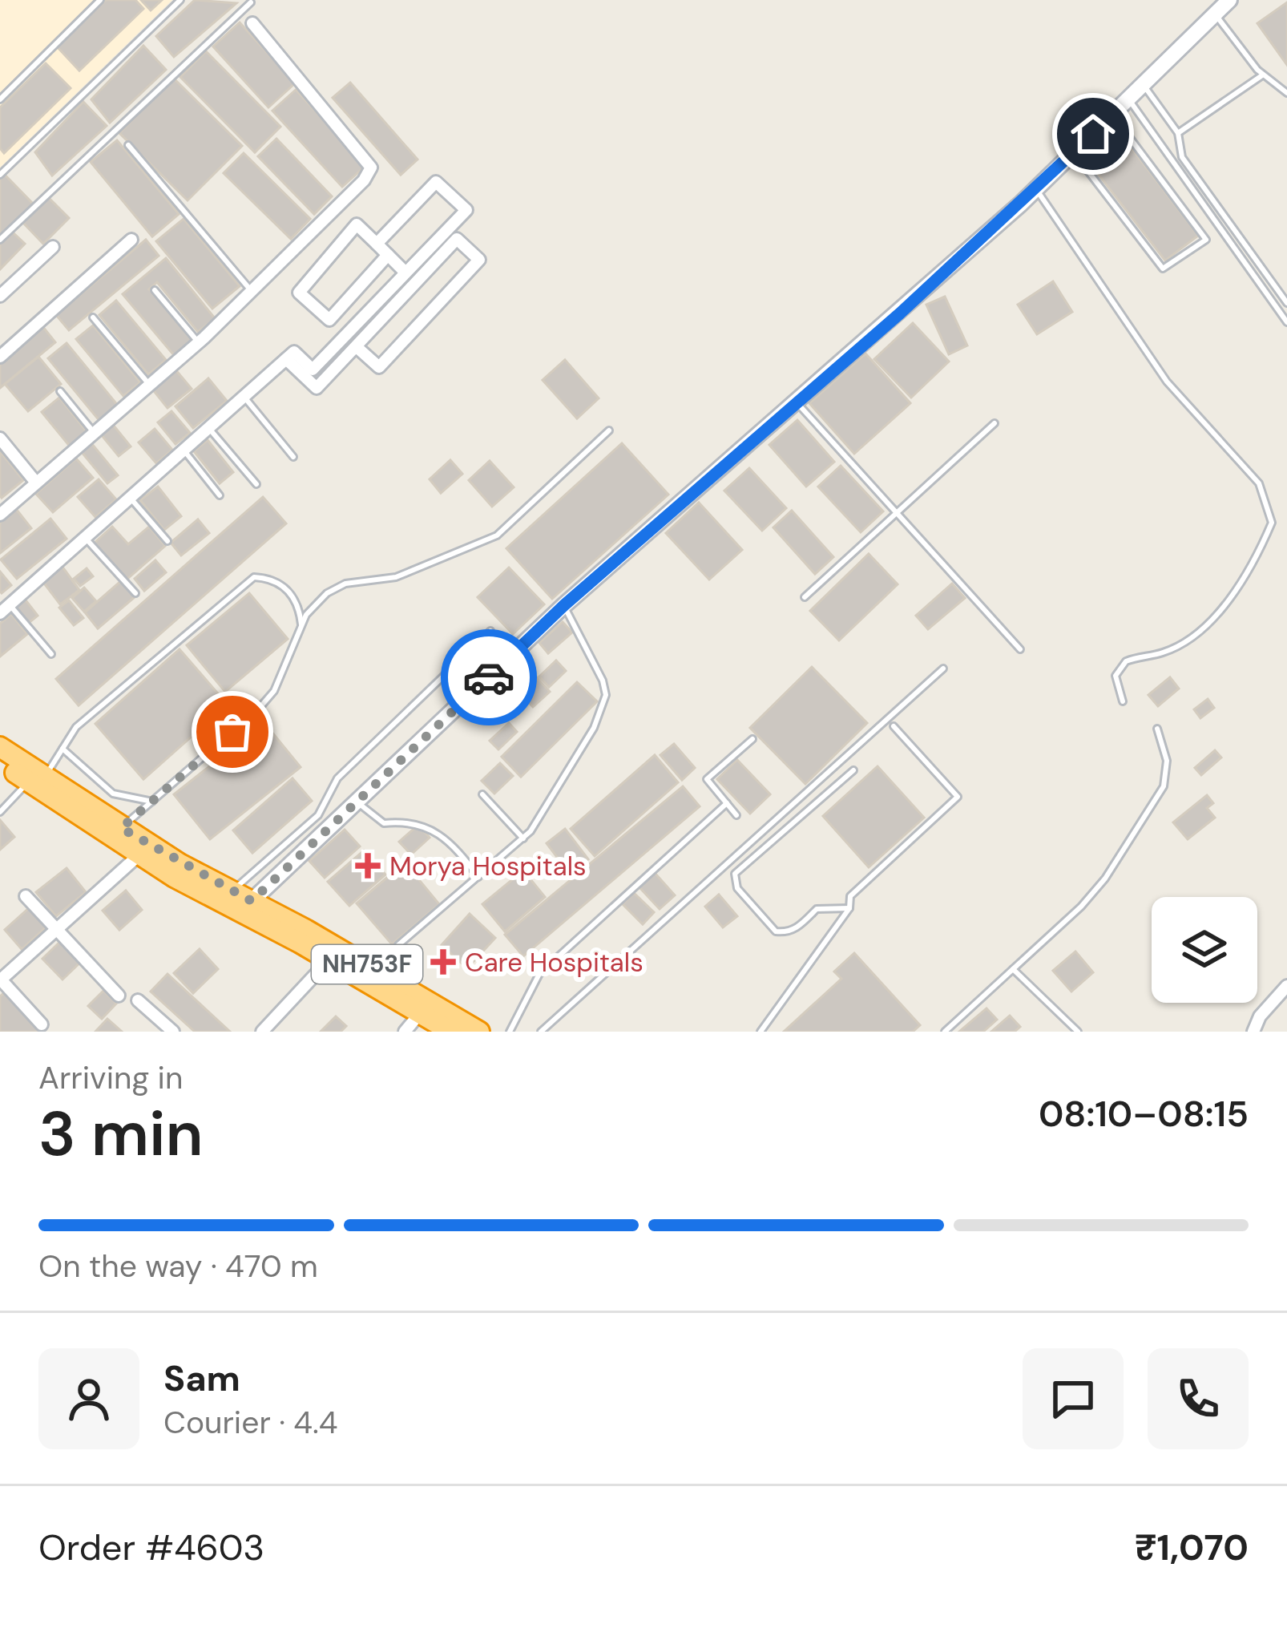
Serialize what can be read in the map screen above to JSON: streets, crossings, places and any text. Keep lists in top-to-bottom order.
{
  "streets": {
    "highway": ["NH753F"]
  },
  "places": {
    "health": ["Morya Hospitals", "Care Hospitals"]
  },
  "page": {
    "heading": ["3 min", "Arriving in", "08:10–08:15"],
    "panel": [
      "Sam",
      "Courier · 4.4",
      "Order #4603",
      "₹1,070"
    ],
    "bar": "On the way · 470 m"
  }
}
